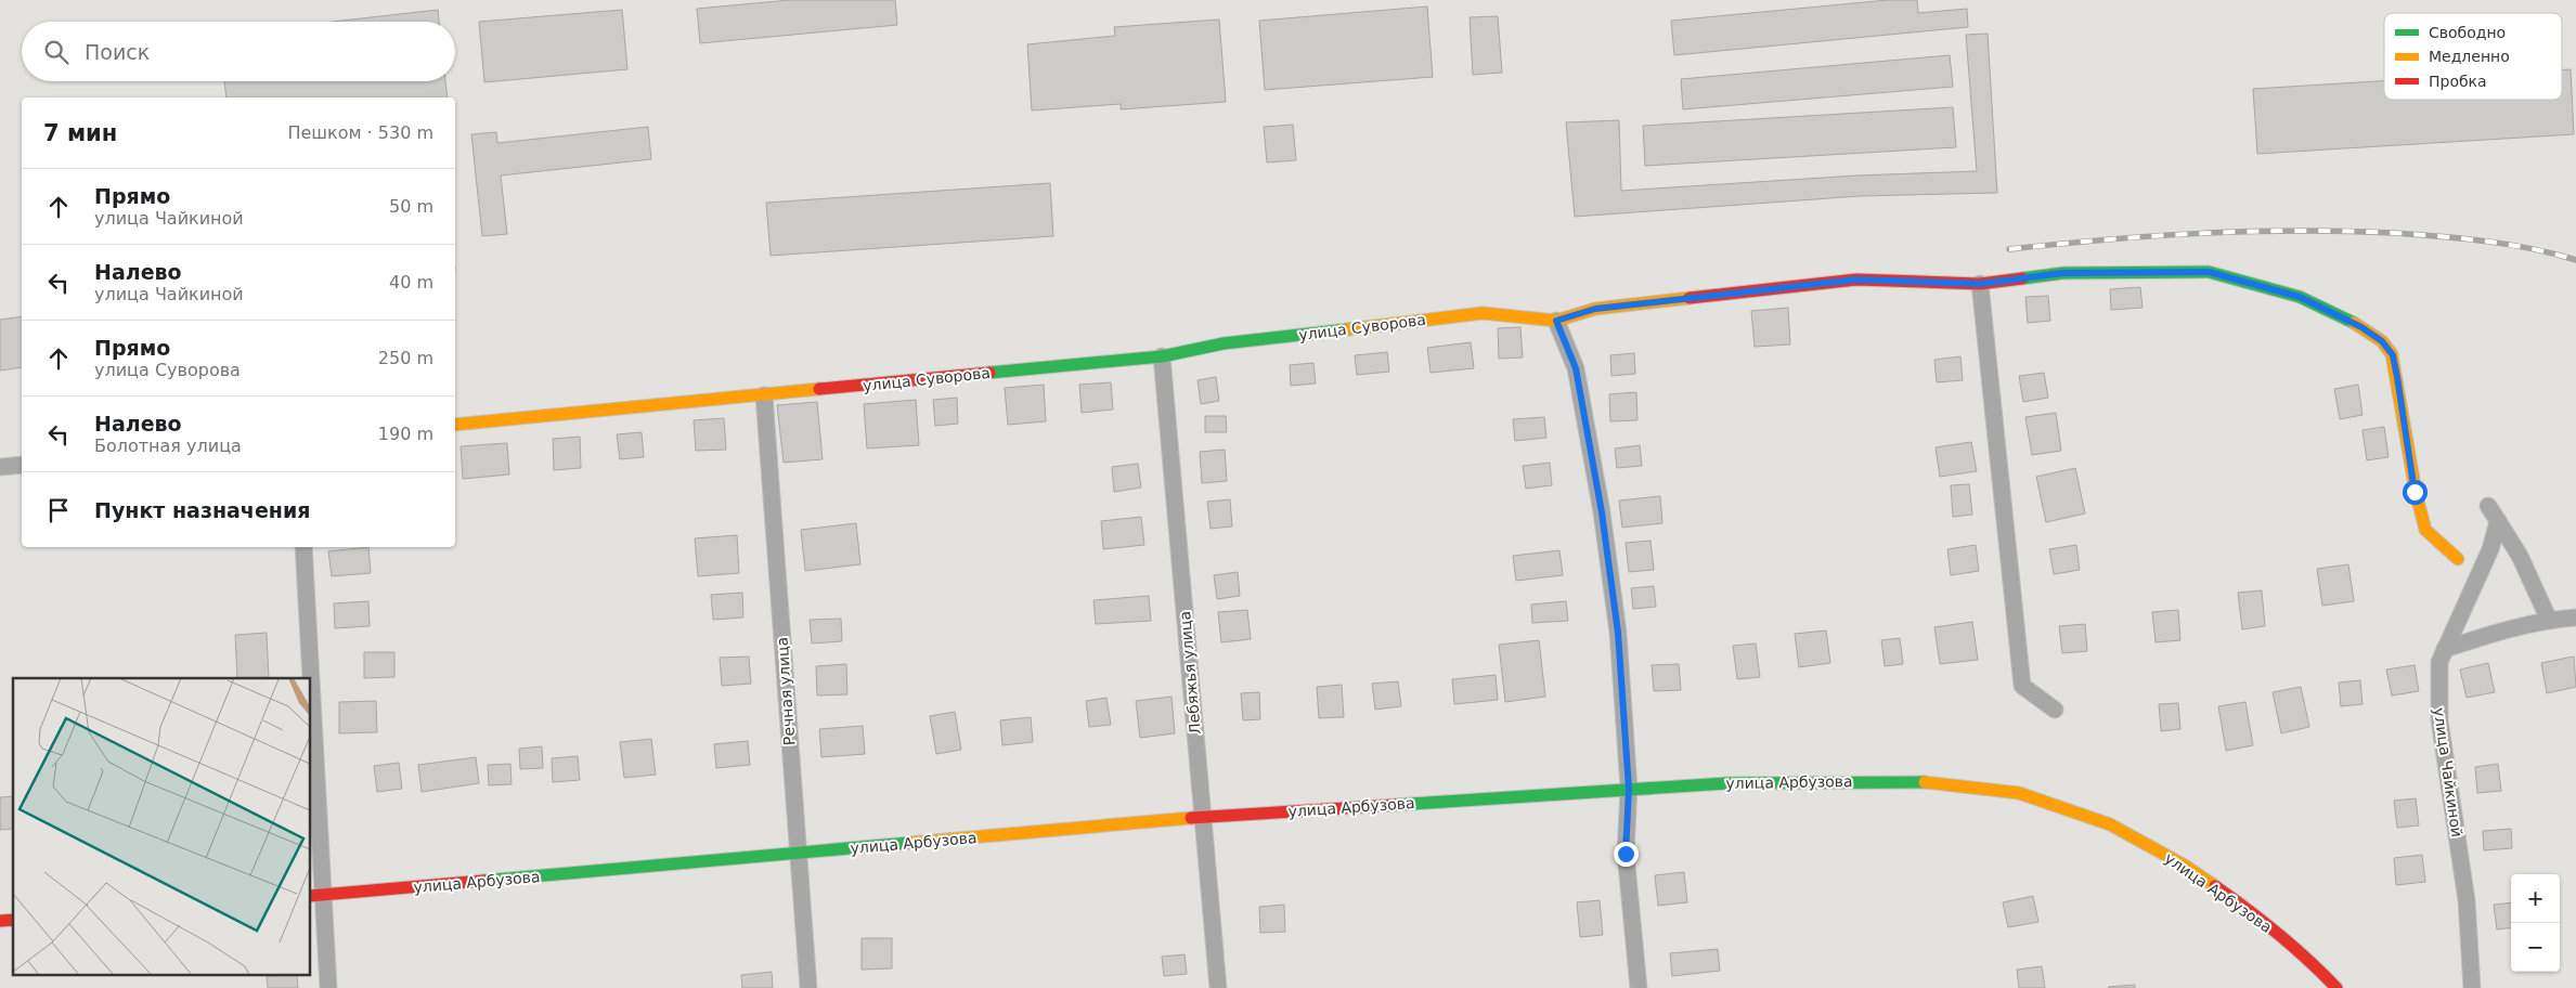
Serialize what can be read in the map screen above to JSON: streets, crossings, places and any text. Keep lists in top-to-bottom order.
{
  "streets": {
    "street": [
      "улица Суворова",
      "Лебяжья улица",
      "Речная улица",
      "улица Чайкиной",
      "улица Арбузова"
    ]
  },
  "crossings": [
    ["улица Суворова", "Лебяжья улица"],
    ["улица Суворова", "Речная улица"],
    ["Лебяжья улица", "улица Арбузова"],
    ["Речная улица", "улица Арбузова"]
  ],
  "legend": ["Свободно", "Медленно", "Пробка"],
  "page": {
    "search": "Поиск",
    "heading": ["7 мин", "Пешком · 530 m"],
    "list": [
      ["Прямо", "улица Чайкиной", "50 m"],
      ["Налево", "улица Чайкиной", "40 m"],
      ["Прямо", "улица Суворова", "250 m"],
      ["Налево", "Болотная улица", "190 m"],
      "Пункт назначения"
    ],
    "map_buttons": ["+", "−"]
  }
}
